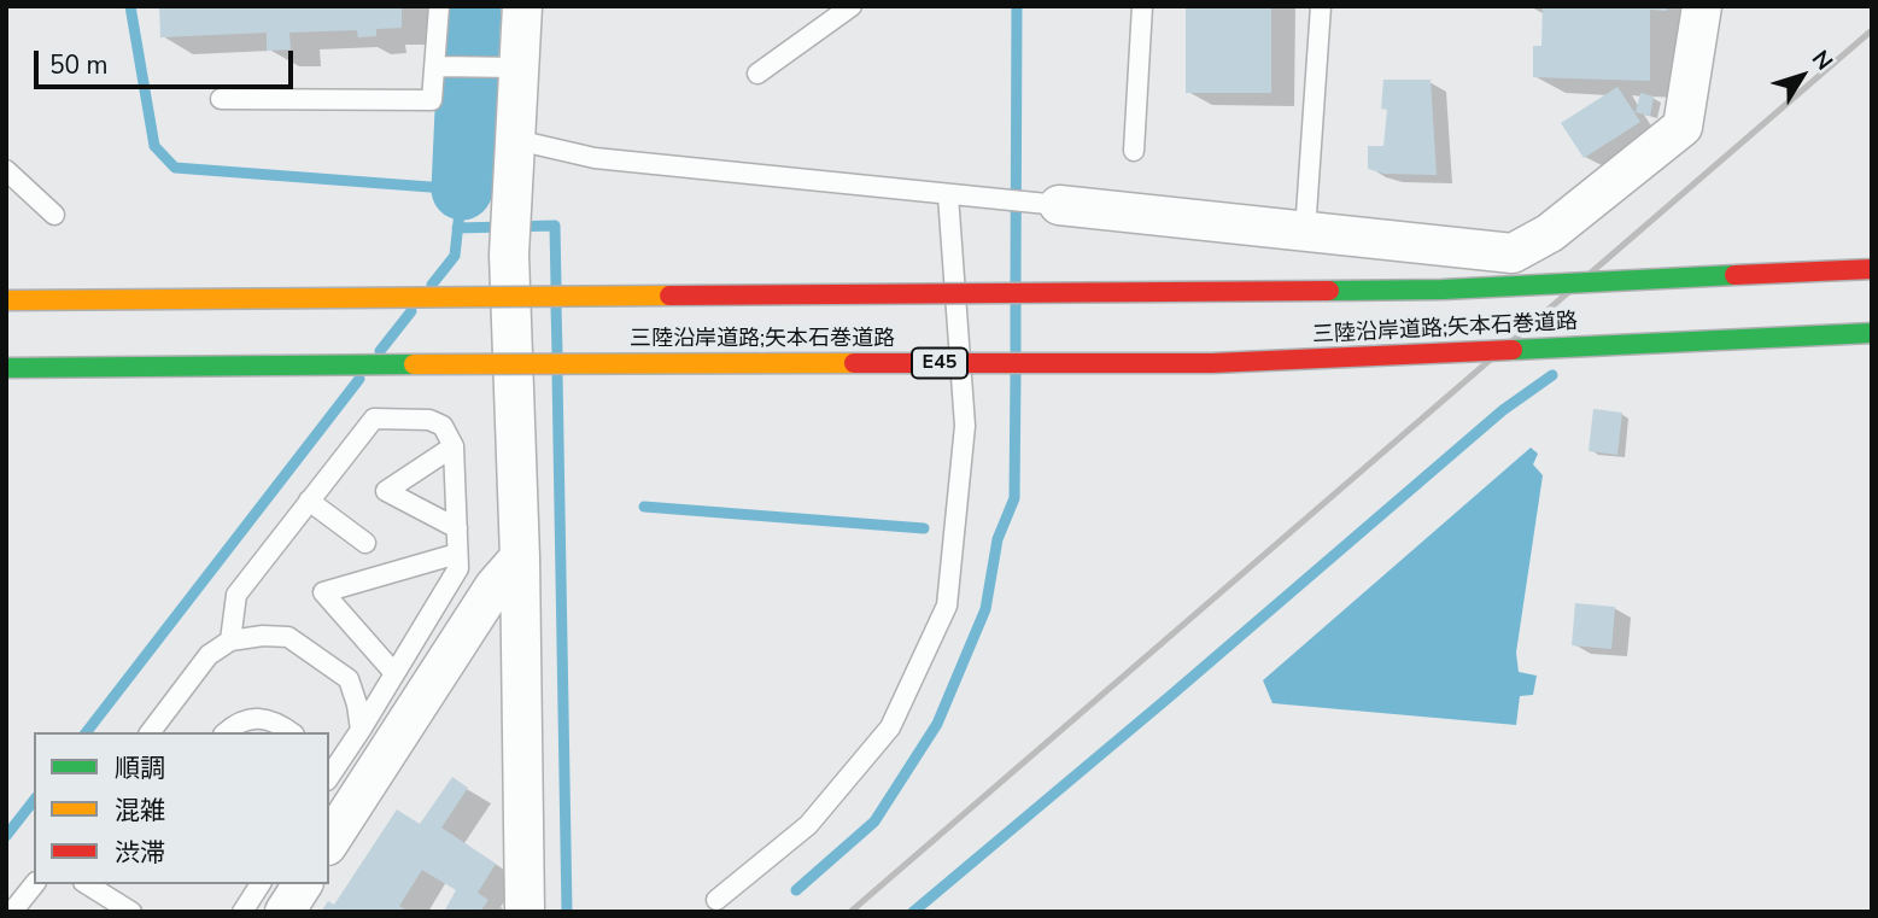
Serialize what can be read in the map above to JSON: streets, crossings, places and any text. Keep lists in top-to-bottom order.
{
  "streets": {
    "highway": ["三陸沿岸道路;矢本石巻道路", "E45"]
  },
  "legend": ["順調", "混雑", "渋滞"],
  "scale_bar": "50 m",
  "north": "top right"
}
